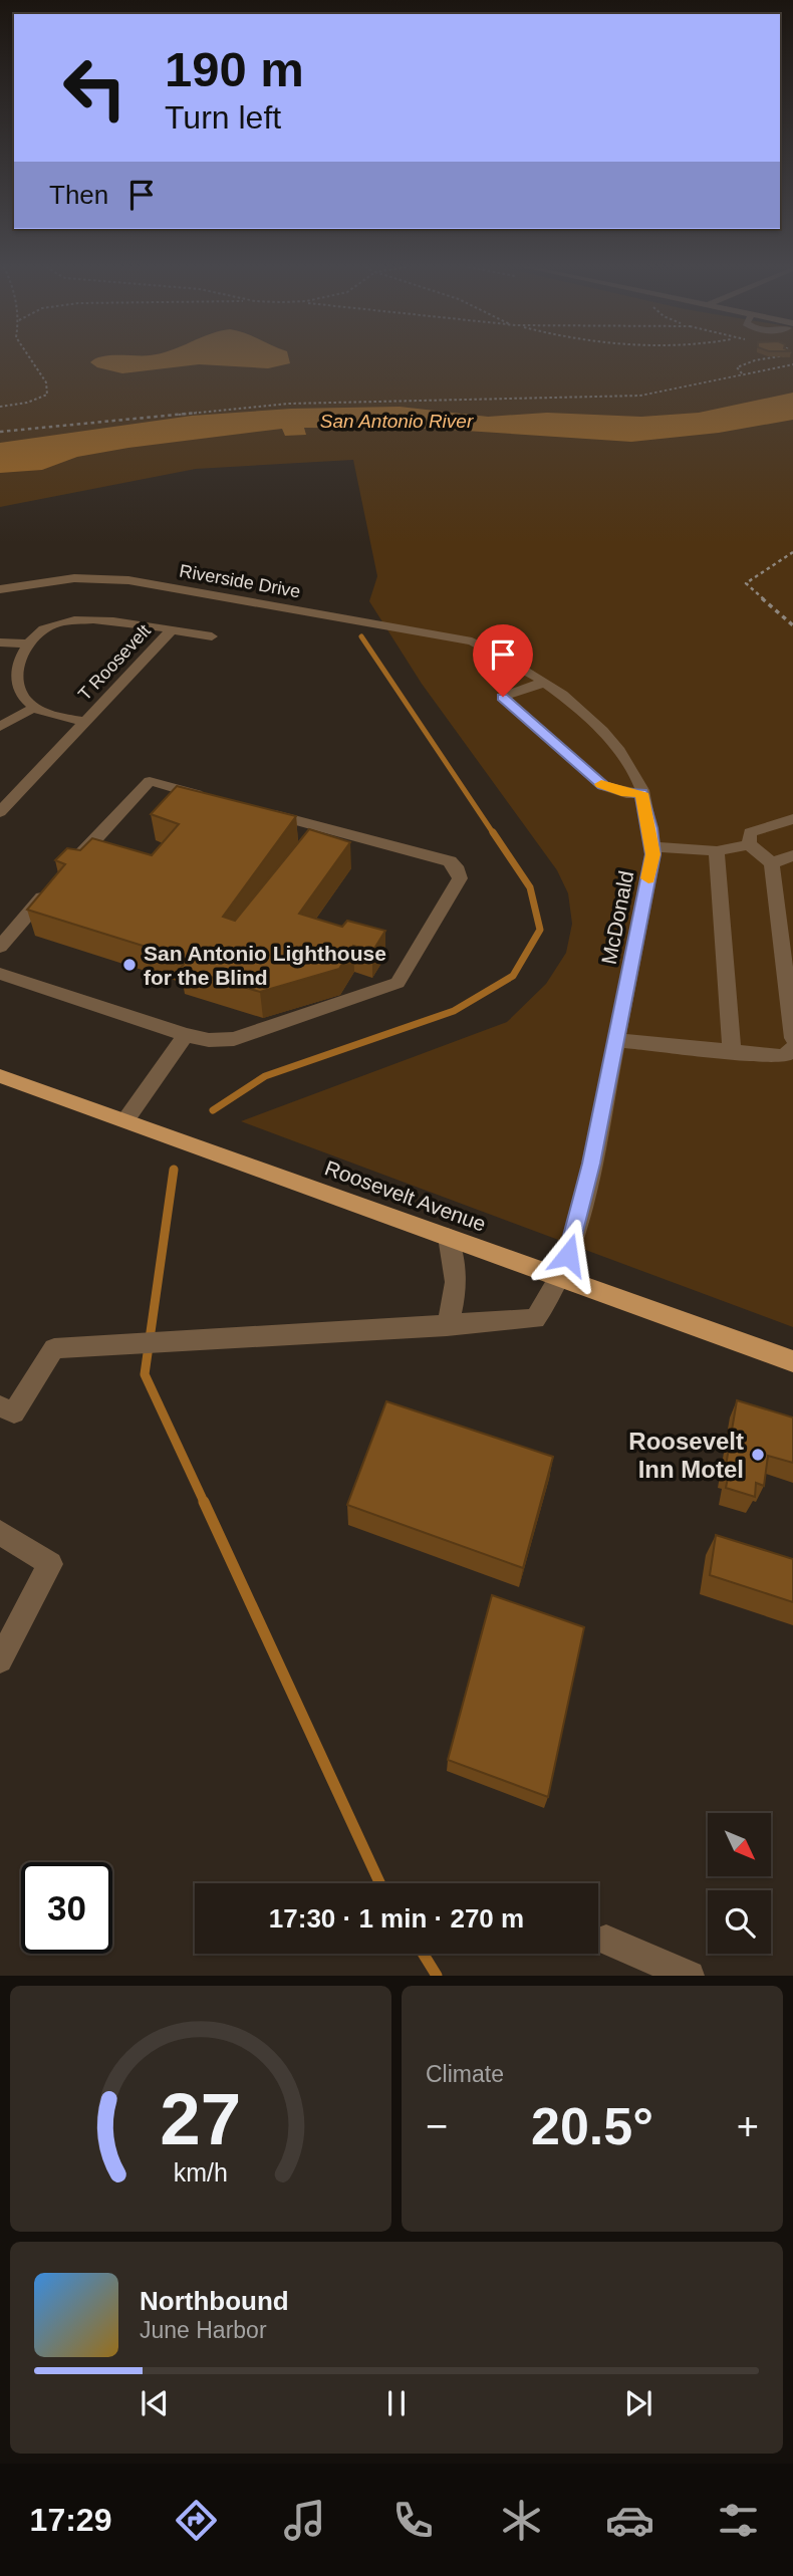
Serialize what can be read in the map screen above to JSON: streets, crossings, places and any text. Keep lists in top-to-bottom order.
{
  "streets": {
    "main road": ["Roosevelt Avenue"],
    "street": ["Riverside Drive", "T Roosevelt", "McDonald"]
  },
  "crossings": [
    ["Riverside Drive", "McDonald"],
    ["McDonald", "Roosevelt Avenue"]
  ],
  "water": ["San Antonio River"],
  "places": ["San Antonio Lighthouse for the Blind", "Roosevelt Inn Motel"],
  "north": "bottom right",
  "page": {
    "turn": ["190 m", "Turn left"],
    "then": "Then",
    "limit": "30",
    "trip": "17:30 · 1 min · 270 m",
    "tile": "Climate",
    "heat": ["−", "20.5°", "+"],
    "song": ["Northbound", "June Harbor"],
    "tabs": "17:29",
    "gauge": ["27", "km/h"]
  }
}
